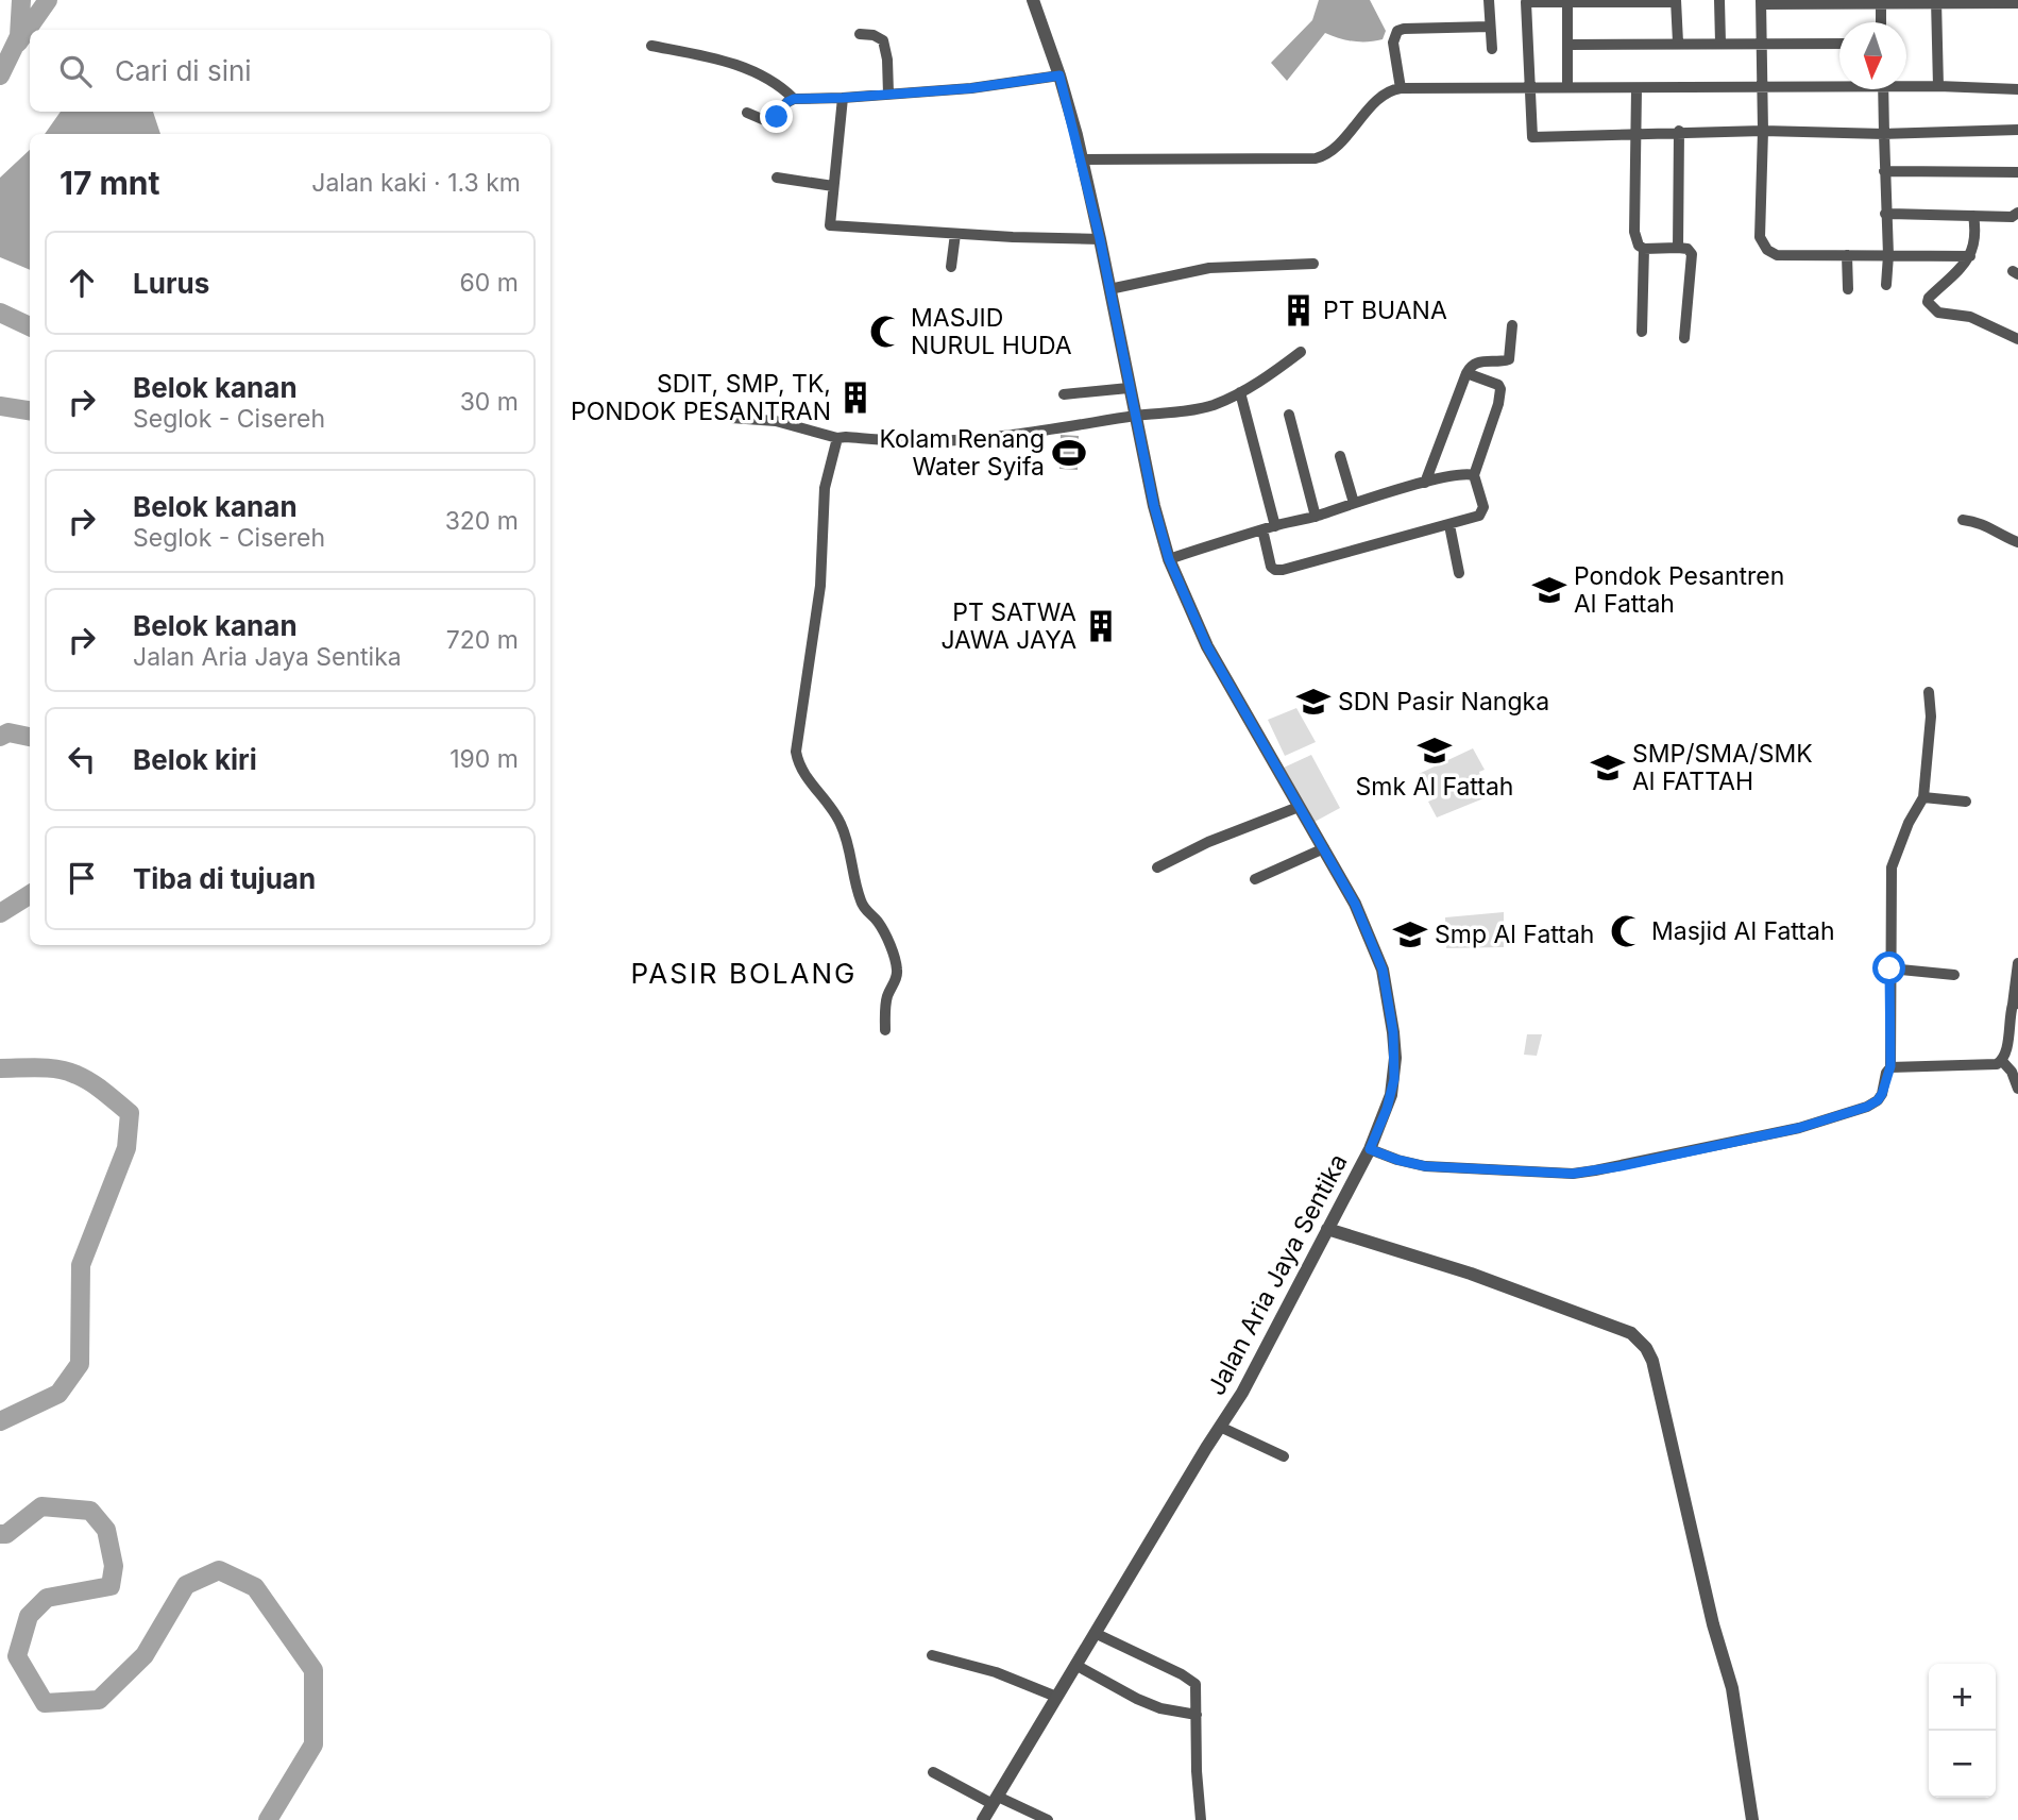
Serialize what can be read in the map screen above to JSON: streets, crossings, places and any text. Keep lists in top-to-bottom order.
{
  "streets": {
    "street": ["Jalan Aria Jaya Sentika"]
  },
  "districts": ["PASIR BOLANG"],
  "places": {
    "building": ["PT BUANA", "SDIT, SMP, TK, PONDOK PESANTRAN", "PT SATWA JAWA JAYA"],
    "mosque": ["MASJID NURUL HUDA", "Masjid Al Fattah"],
    "sports": ["Kolam Renang Water Syifa"],
    "school or university": [
      "Pondok Pesantren Al Fattah",
      "SDN Pasir Nangka",
      "Smk Al Fattah",
      "SMP/SMA/SMK Al FATTAH",
      "Smp Al Fattah"
    ]
  },
  "north": "bottom",
  "page": {
    "search": "Cari di sini",
    "heading": ["17 mnt", "Jalan kaki · 1.3 km"],
    "list": [
      ["Lurus", "60 m"],
      ["Belok kanan", "Seglok - Cisereh", "30 m"],
      ["Belok kanan", "Seglok - Cisereh", "320 m"],
      ["Belok kanan", "Jalan Aria Jaya Sentika", "720 m"],
      ["Belok kiri", "190 m"],
      "Tiba di tujuan"
    ],
    "map_buttons": ["+", "−"]
  }
}
